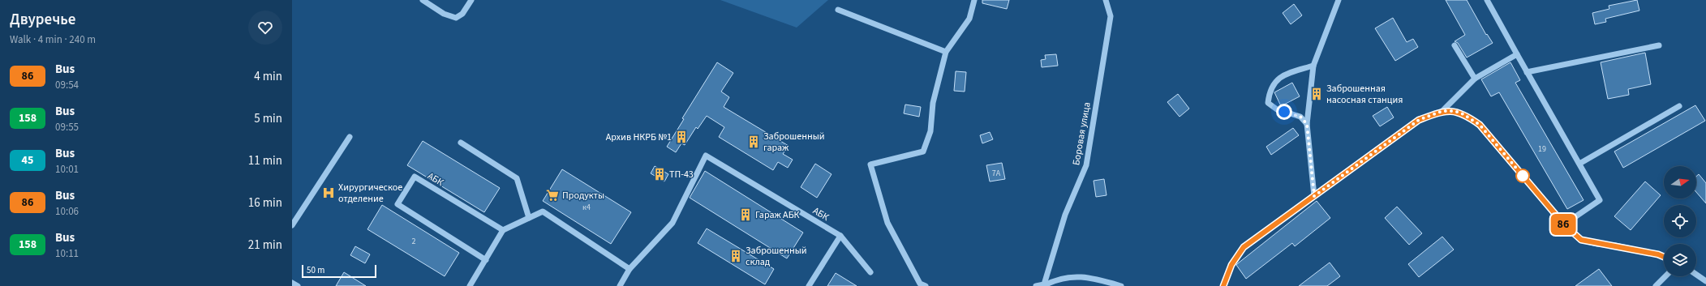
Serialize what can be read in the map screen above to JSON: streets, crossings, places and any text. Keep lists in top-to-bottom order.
{
  "streets": {
    "street": ["Боровая улица", "АБК"]
  },
  "places": {
    "building": [
      "Заброшенная насосная станция",
      "Архив НКРБ №1",
      "Заброшенный гараж",
      "ТП-43",
      "Гараж АБК",
      "Заброшенный склад"
    ],
    "hospital": ["Хирургическое отделение"],
    "supermarket": ["Продукты"]
  },
  "lines": ["bus line 86"],
  "house_numbers": [
    "19",
    "7А",
    "к4",
    "2"
  ],
  "scale_bar": "50 m",
  "north": "right",
  "page": {
    "heading": ["Двуречье", "Walk · 4 min · 240 m"],
    "on_map": "86",
    "list": [
      {
        "mark": "86",
        "name": "Bus",
        "note": "09:54",
        "value": "4 min"
      },
      {
        "mark": "158",
        "name": "Bus",
        "note": "09:55",
        "value": "5 min"
      },
      {
        "mark": "45",
        "name": "Bus",
        "note": "10:01",
        "value": "11 min"
      },
      {
        "mark": "86",
        "name": "Bus",
        "note": "10:06",
        "value": "16 min"
      },
      {
        "mark": "158",
        "name": "Bus",
        "note": "10:11",
        "value": "21 min"
      }
    ],
    "scale": "50 m"
  }
}
